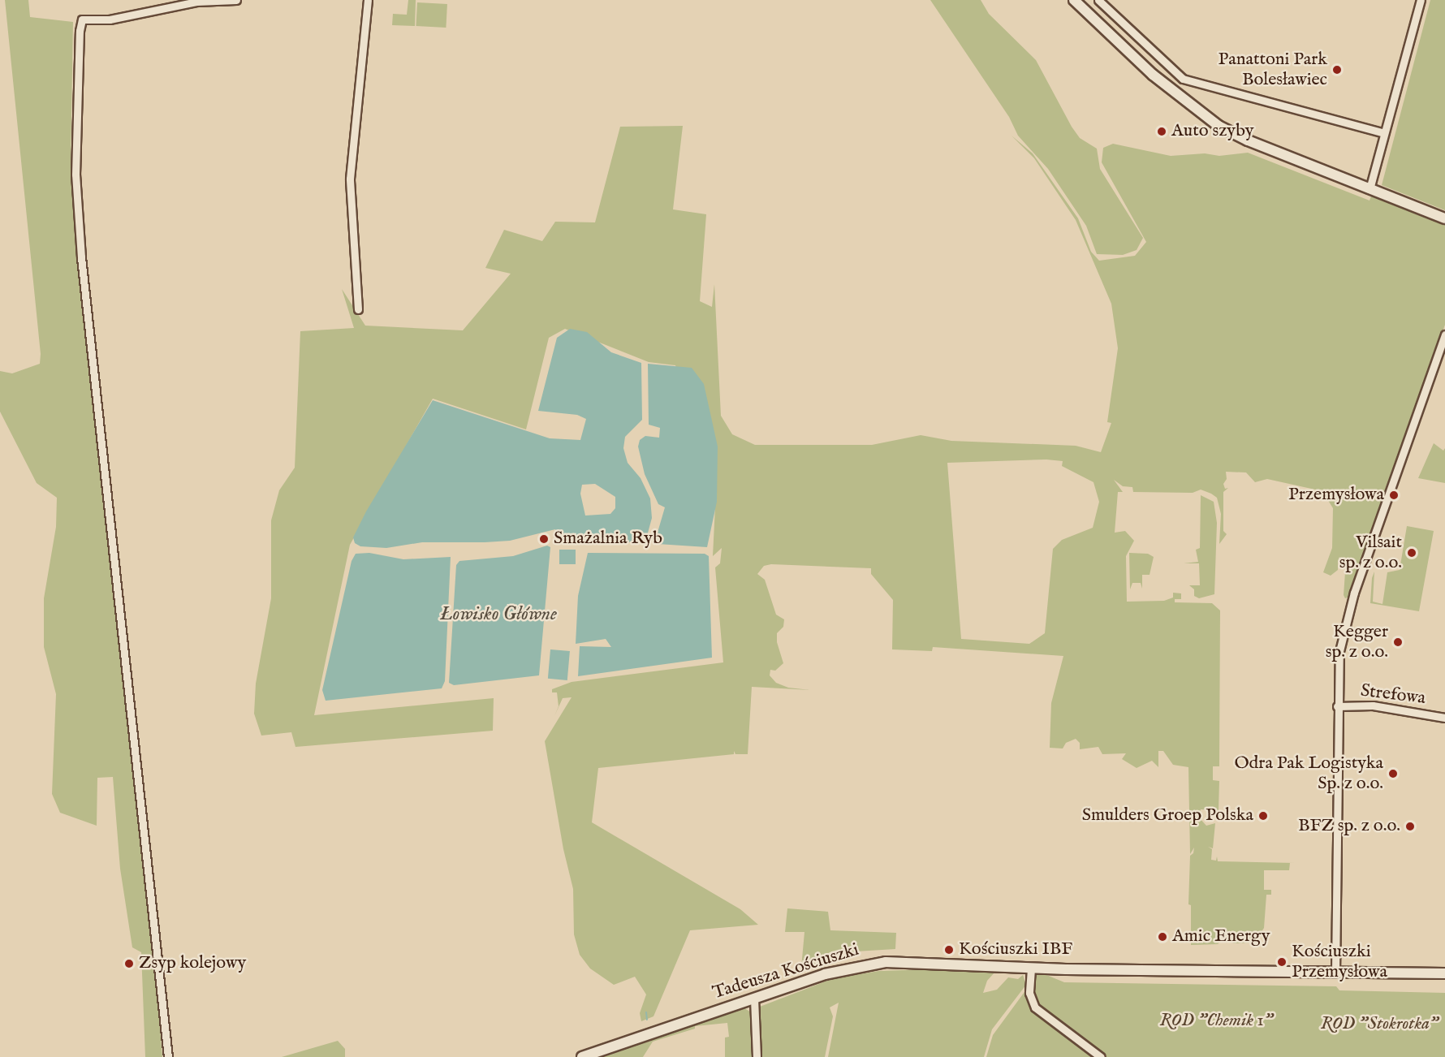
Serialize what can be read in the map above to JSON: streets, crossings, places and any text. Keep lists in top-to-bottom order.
{
  "streets": {
    "main road": ["Tadeusza Kościuszki"],
    "street": ["Strefowa"]
  },
  "water": ["Łowisko Główne"],
  "parks": ["ROD \"Chemik 1\"", "ROD \"Stokrotka\""],
  "places": [
    "Panattoni Park Bolesławiec",
    "Auto szyby",
    "Przemysłowa",
    "Smażalnia Ryb",
    "Vilsait sp. z o.o.",
    "Kegger sp. z o.o.",
    "Odra Pak Logistyka Sp. z o.o.",
    "Smulders Groep Polska",
    "BFZ sp. z o.o.",
    "Amic Energy",
    "Kościuszki IBF",
    "Kościuszki Przemysłowa",
    "Zsyp kolejowy"
  ]
}
